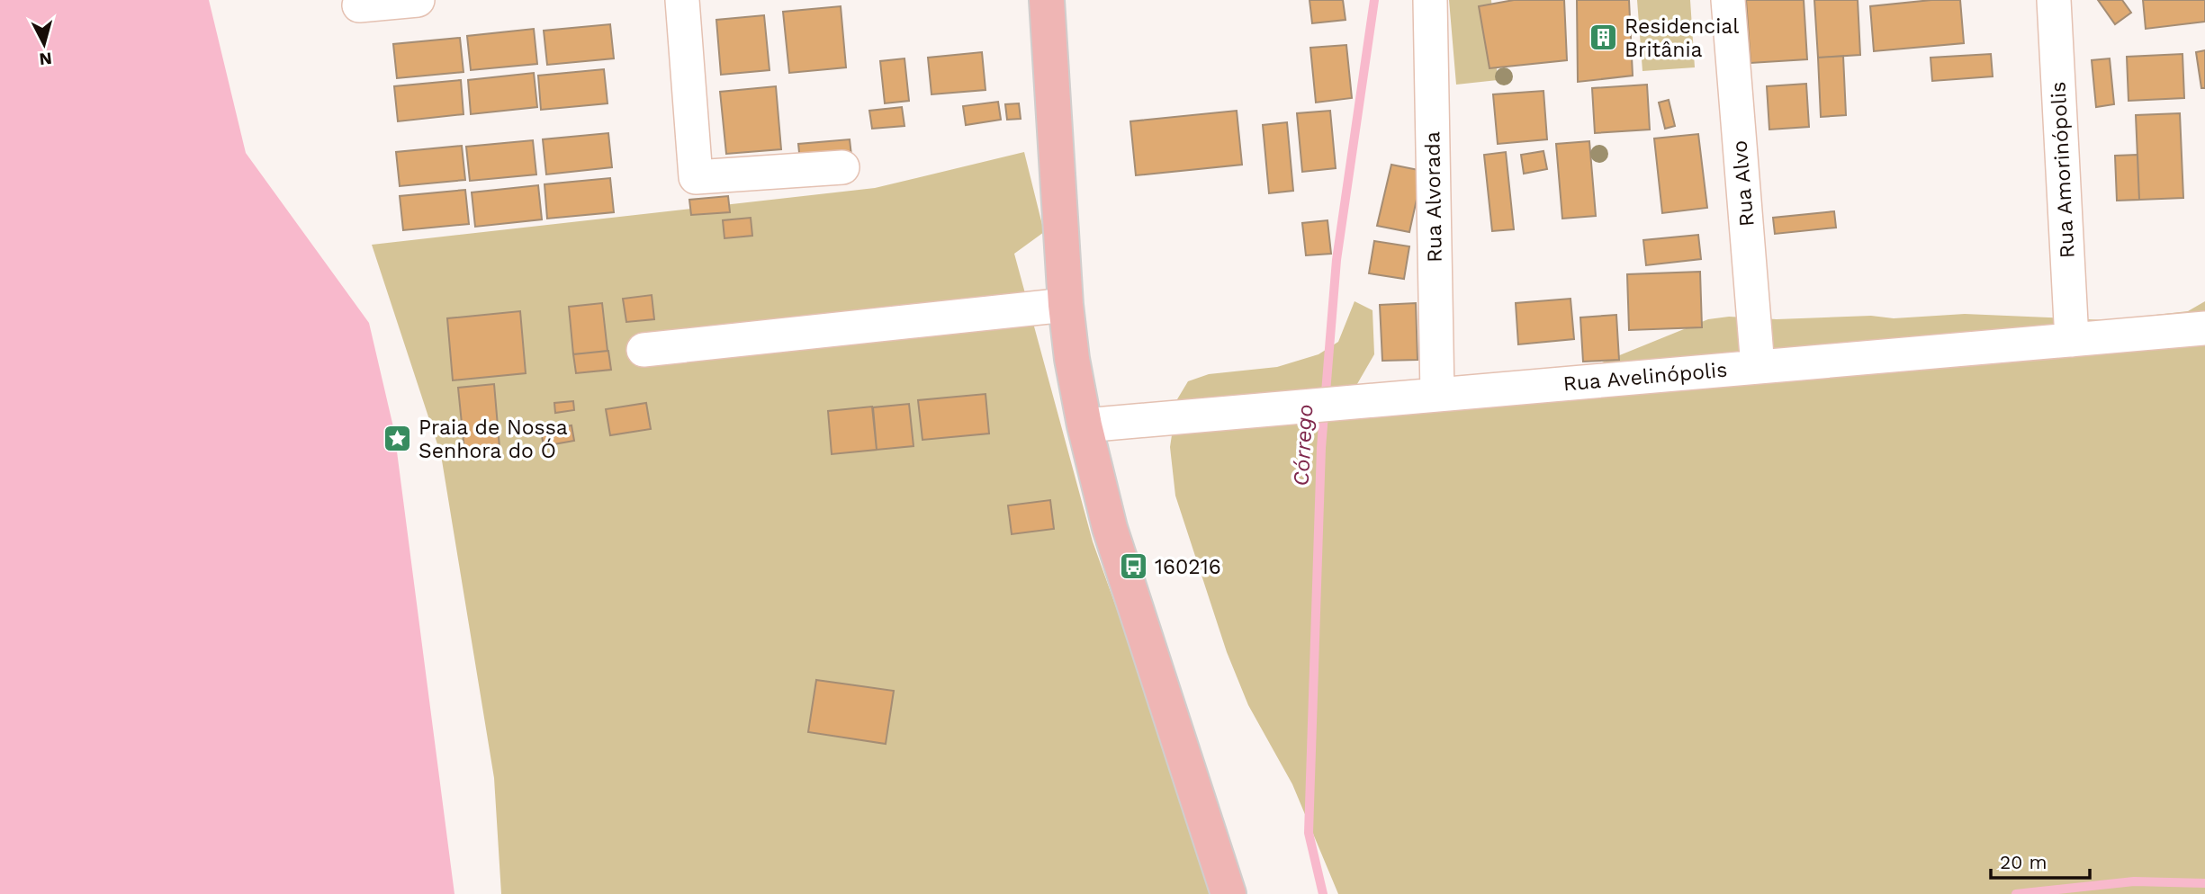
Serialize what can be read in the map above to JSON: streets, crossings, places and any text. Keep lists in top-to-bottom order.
{
  "streets": {
    "street": [
      "Rua Amorinópolis",
      "Rua Alvo",
      "Rua Alvorada",
      "Rua Avelinópolis"
    ]
  },
  "crossings": [
    ["Rua Amorinópolis", "Rua Avelinópolis"],
    ["Rua Alvo", "Rua Avelinópolis"],
    ["Rua Alvorada", "Rua Avelinópolis"]
  ],
  "water": ["Córrego"],
  "places": {
    "building": ["Residencial Britânia"],
    "place": ["Praia de Nossa Senhora do Ó"],
    "bus stop": ["160216"]
  },
  "scale_bar": "20 m",
  "north": "bottom"
}
